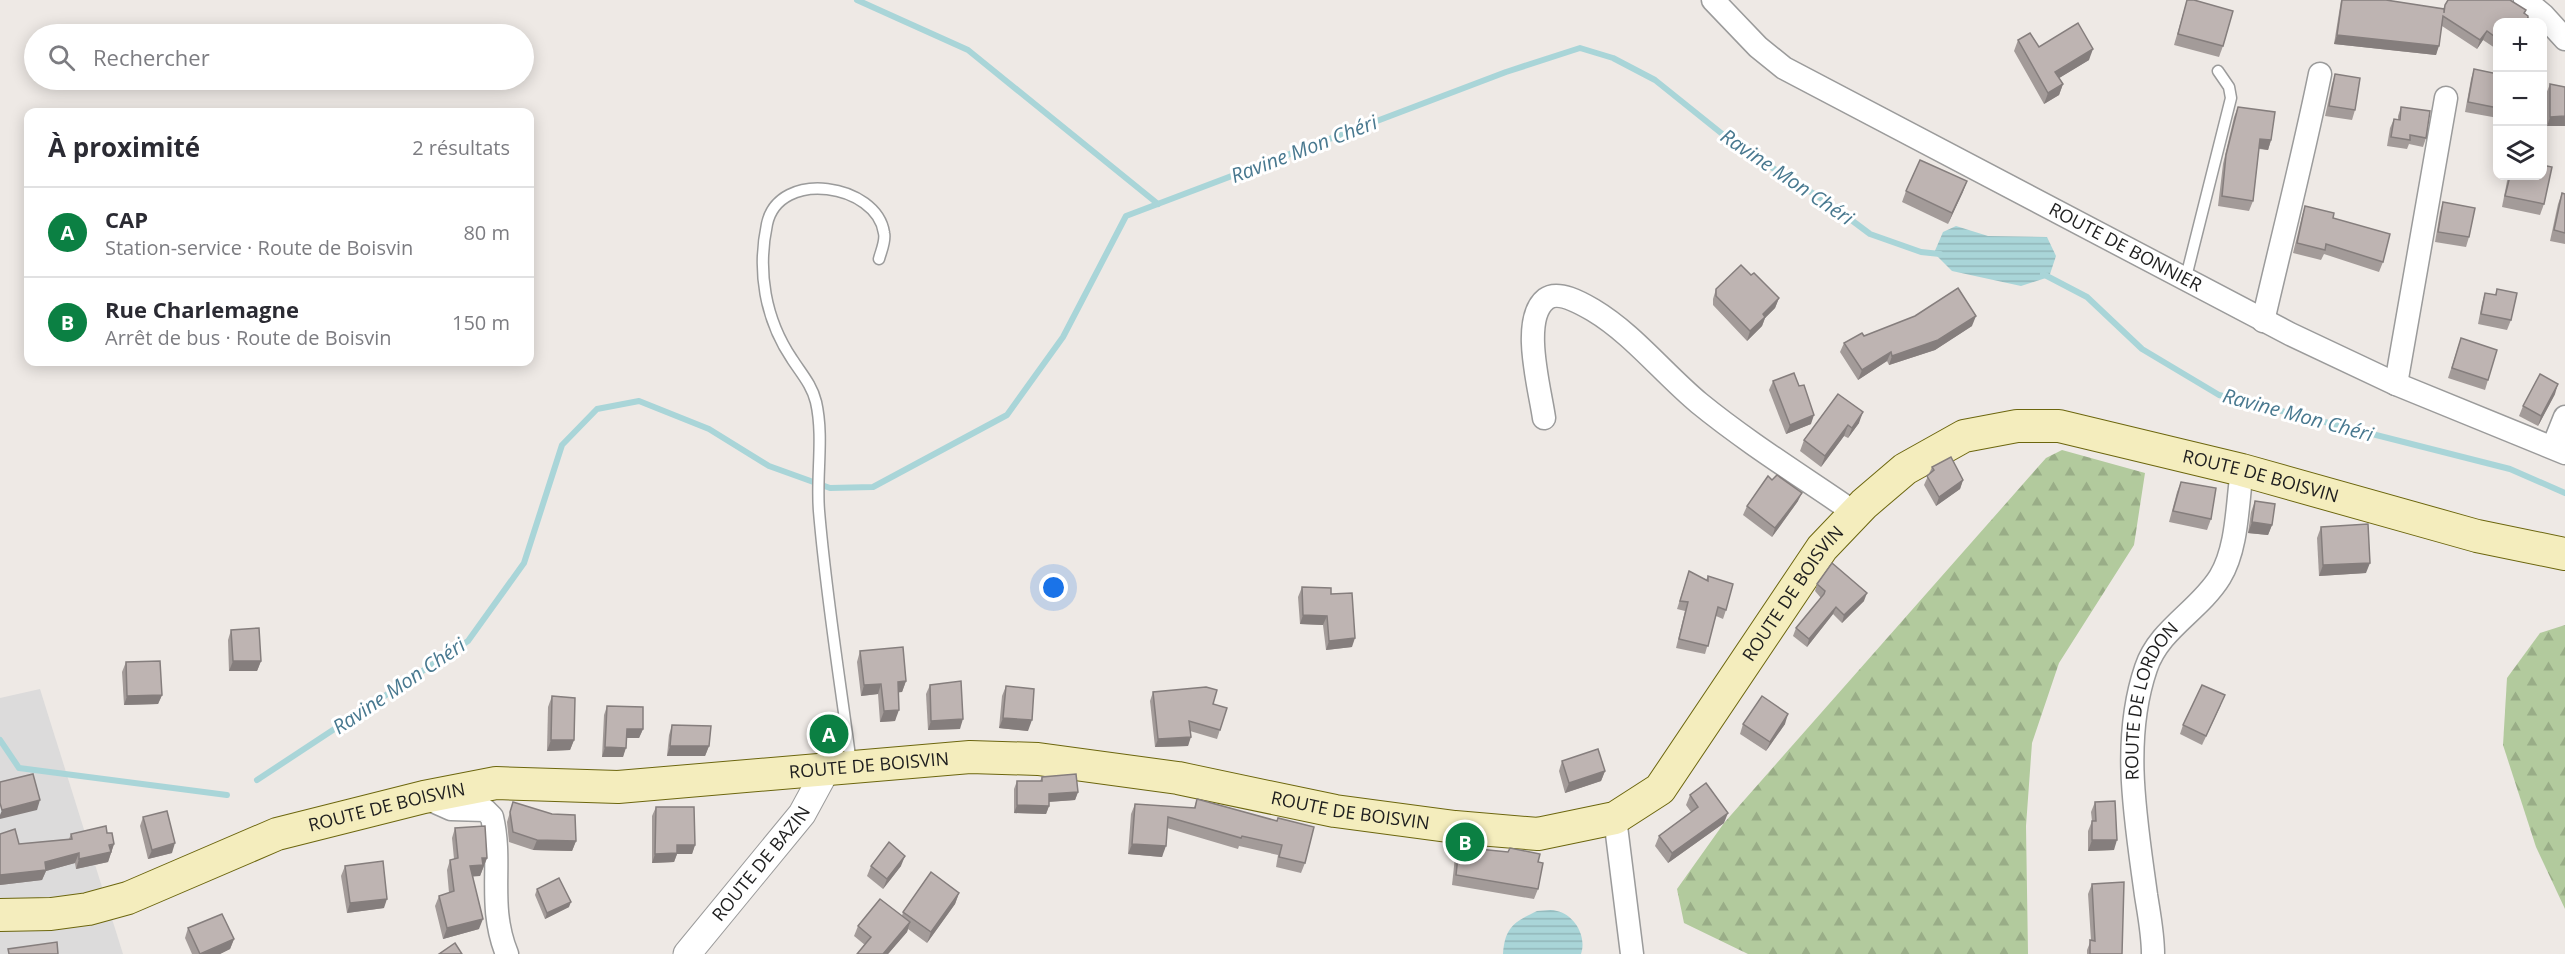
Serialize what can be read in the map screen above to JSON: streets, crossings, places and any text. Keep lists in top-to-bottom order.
{
  "streets": {
    "main road": ["ROUTE DE BOISVIN"],
    "street": ["ROUTE DE BONNIER", "ROUTE DE LORDON", "ROUTE DE BAZIN"]
  },
  "crossings": [
    ["ROUTE DE BOISVIN", "ROUTE DE LORDON"],
    ["ROUTE DE BOISVIN", "ROUTE DE BAZIN"]
  ],
  "water": ["Ravine Mon Chéri"],
  "page": {
    "map_buttons": ["+", "−"],
    "search": "Rechercher",
    "heading": ["À proximité", "2 résultats"],
    "list": [
      {
        "mark": "A",
        "name": "CAP",
        "note": "Station-service · Route de Boisvin",
        "value": "80 m"
      },
      {
        "mark": "B",
        "name": "Rue Charlemagne",
        "note": "Arrêt de bus · Route de Boisvin",
        "value": "150 m"
      }
    ],
    "pins": ["A", "B"]
  }
}
